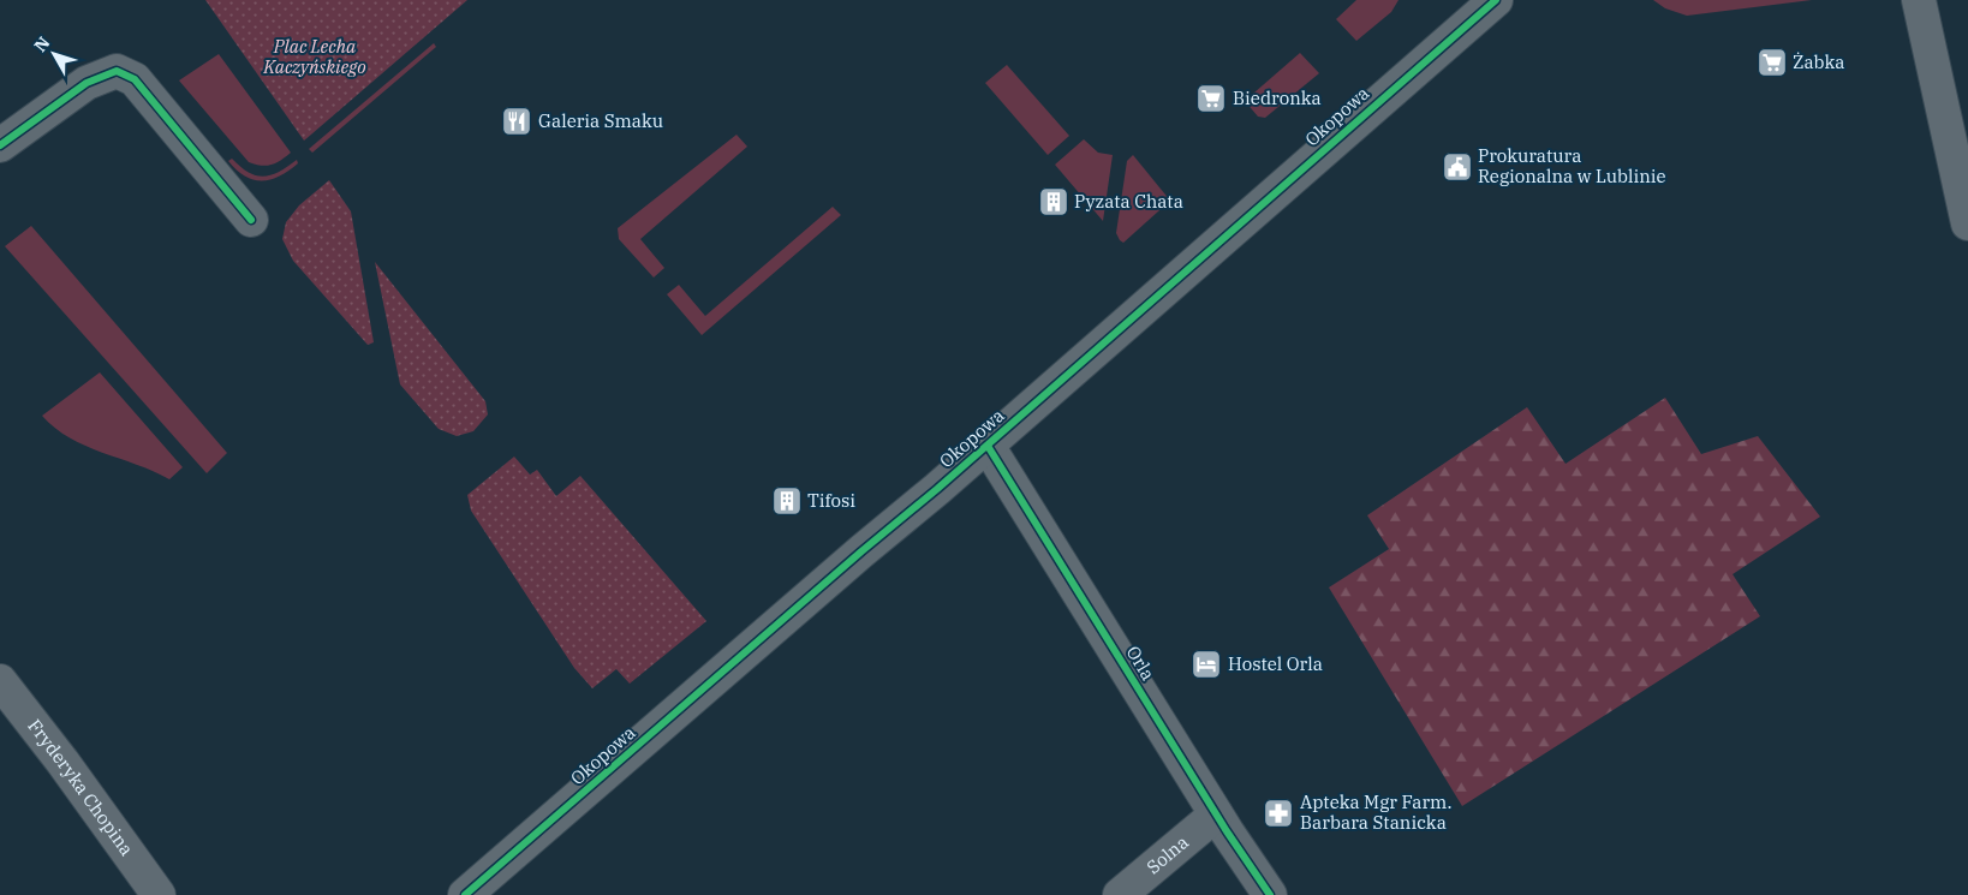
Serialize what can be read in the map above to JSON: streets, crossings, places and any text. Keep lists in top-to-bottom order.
{
  "streets": {
    "street": [
      "Okopowa",
      "Orla",
      "Fryderyka Chopina",
      "Solna"
    ]
  },
  "crossings": [
    ["Okopowa", "Orla"],
    ["Orla", "Solna"]
  ],
  "parks": ["Plac Lecha Kaczyńskiego"],
  "places": {
    "supermarket": ["Żabka", "Biedronka"],
    "restaurant": ["Galeria Smaku"],
    "public building": ["Prokuratura Regionalna w Lublinie"],
    "building": ["Pyzata Chata", "Tifosi"],
    "hotel": ["Hostel Orla"],
    "pharmacy": ["Apteka Mgr Farm. Barbara Stanicka"]
  },
  "north": "top left"
}
